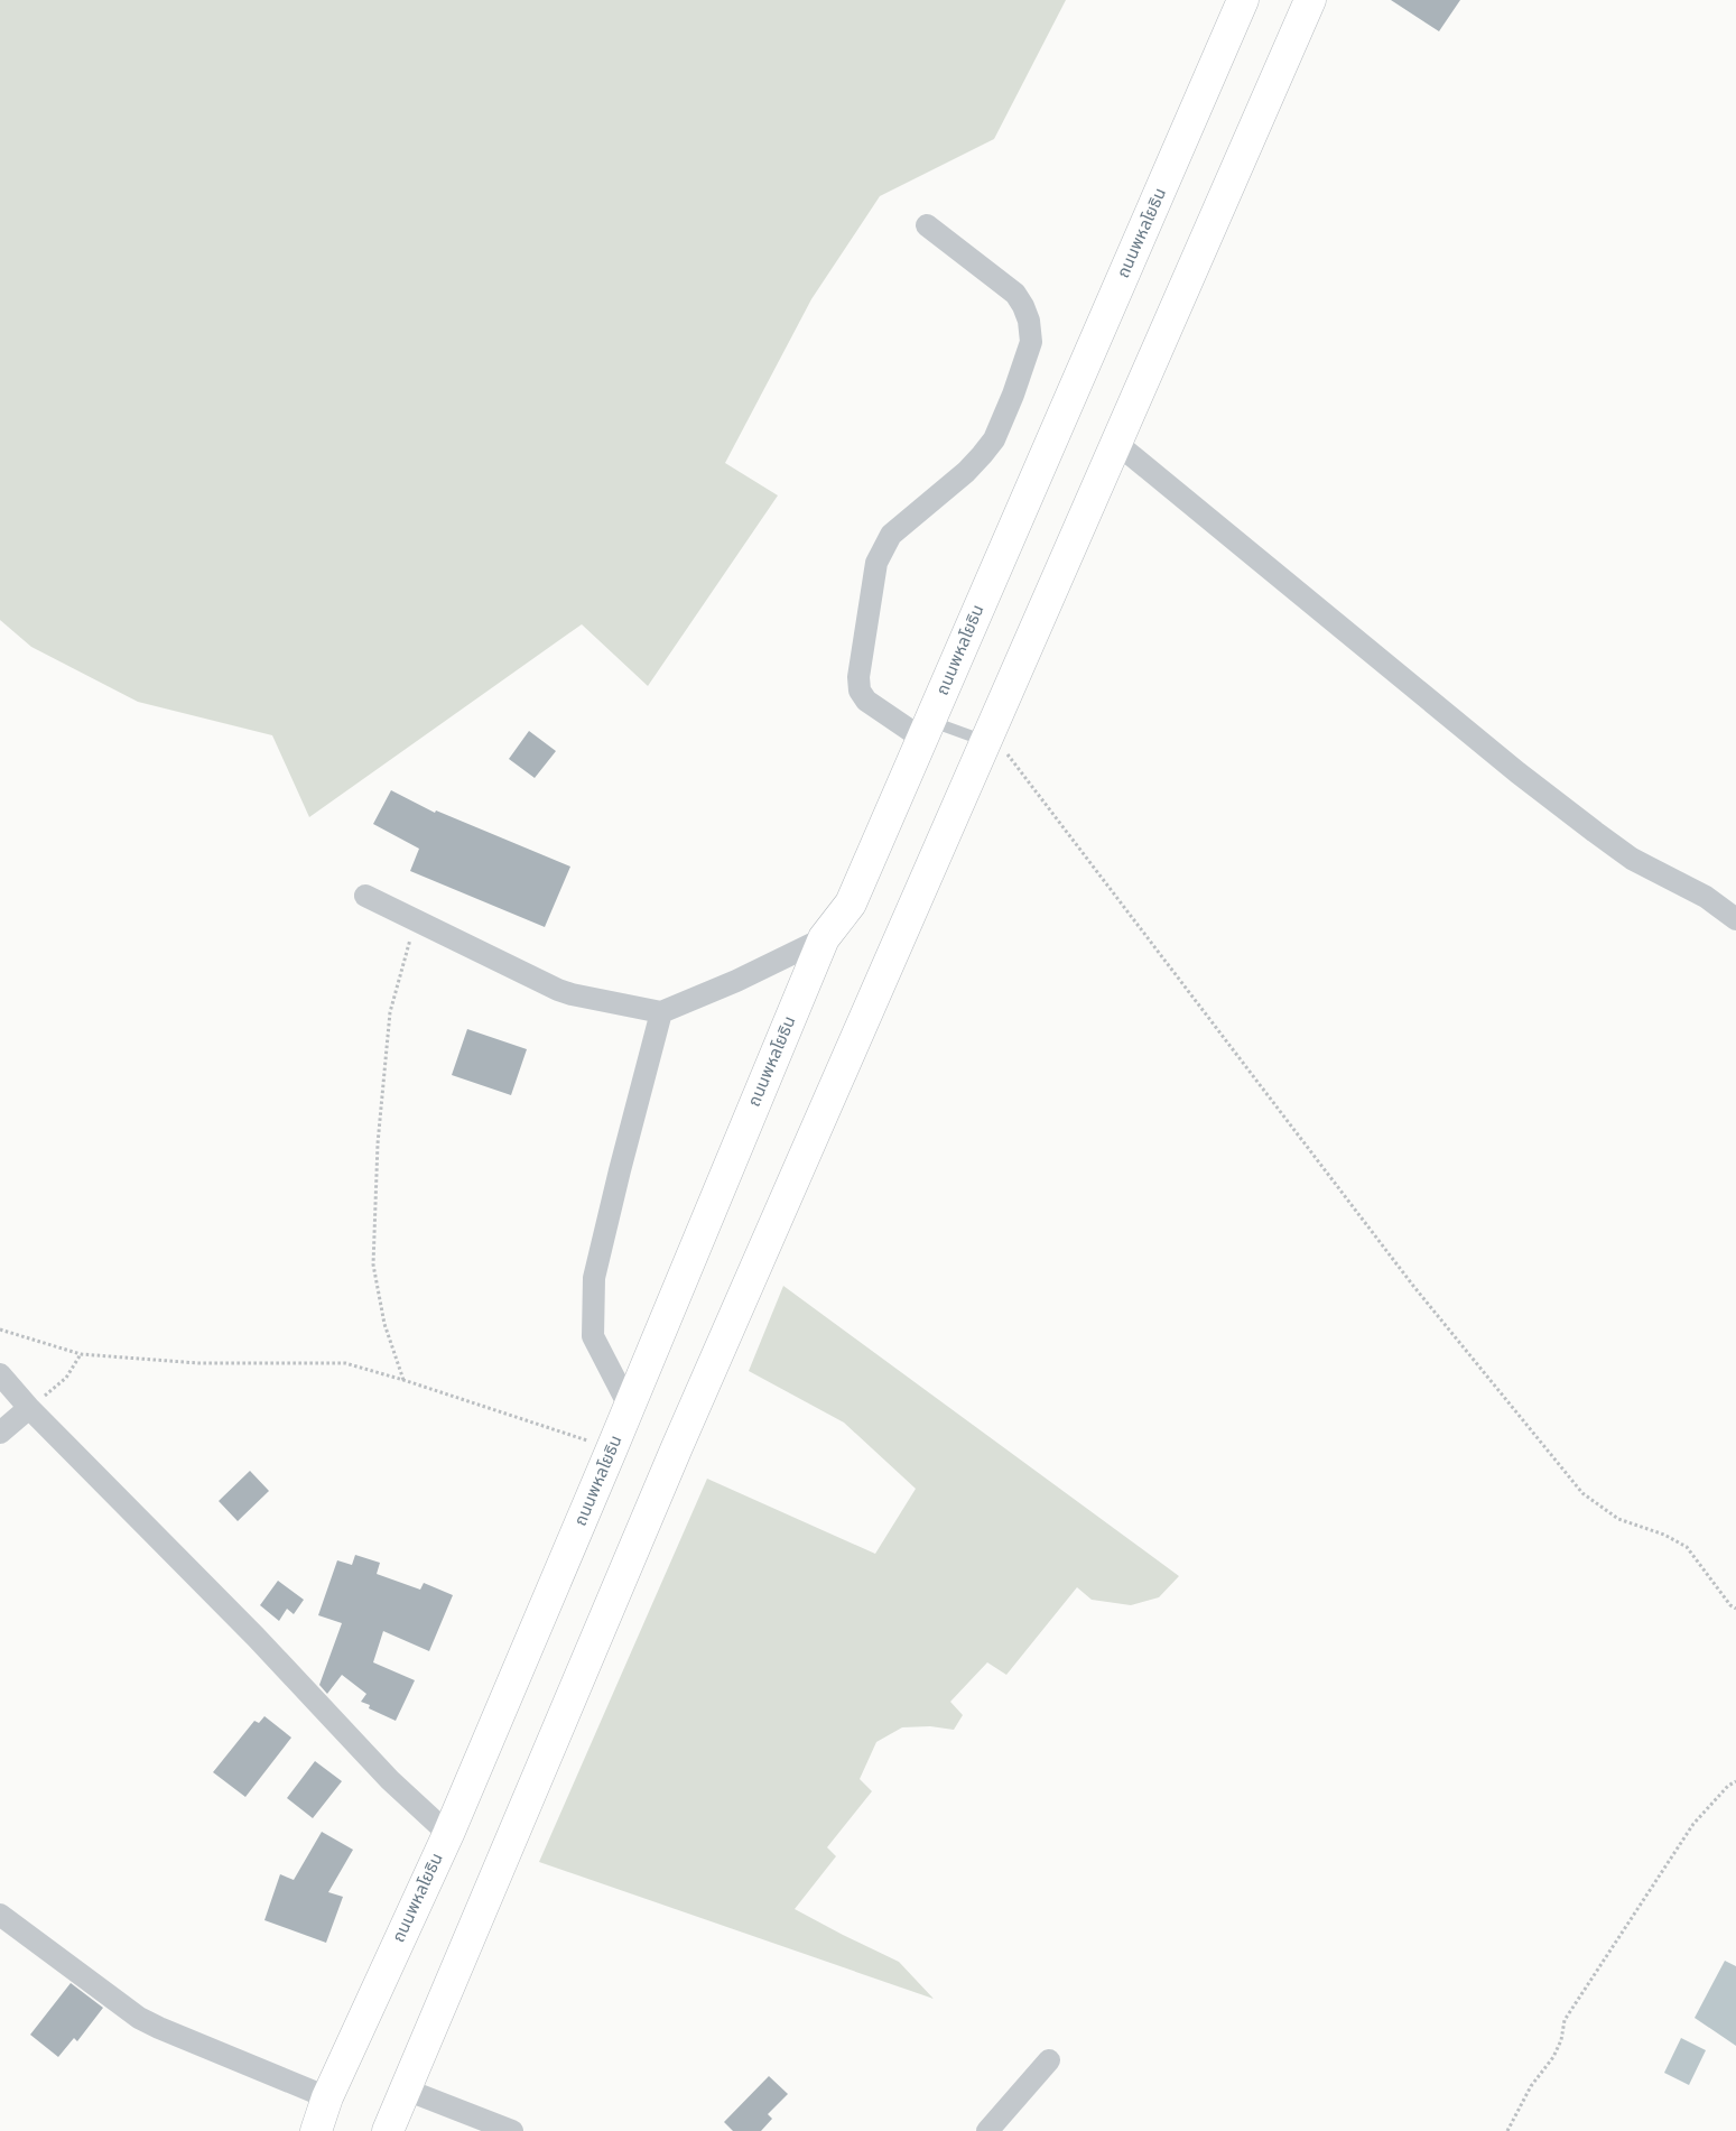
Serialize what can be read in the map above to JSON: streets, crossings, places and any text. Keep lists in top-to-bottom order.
{
  "streets": {
    "highway": ["ถนนพหลโยธิน"]
  }
}
